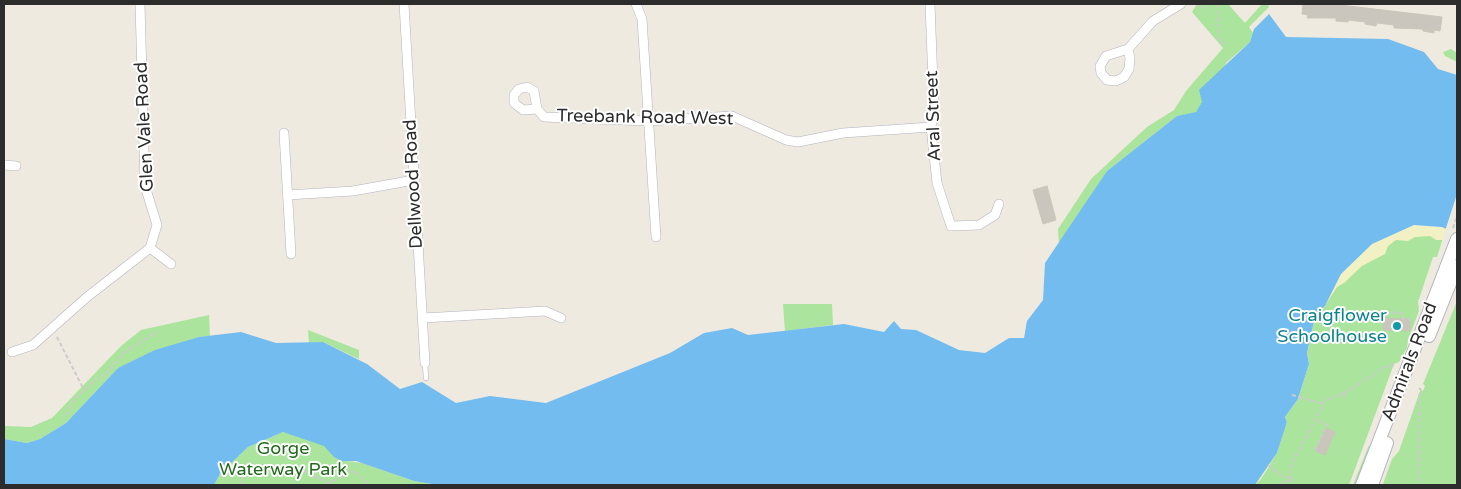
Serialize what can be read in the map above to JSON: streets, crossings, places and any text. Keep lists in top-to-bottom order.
{
  "streets": {
    "main road": ["Admirals Road"],
    "street": [
      "Aral Street",
      "Treebank Road West",
      "Glen Vale Road",
      "Dellwood Road"
    ]
  },
  "crossings": [
    ["Aral Street", "Treebank Road West"]
  ],
  "parks": ["Gorge Waterway Park"],
  "places": ["Craigflower Schoolhouse"]
}
